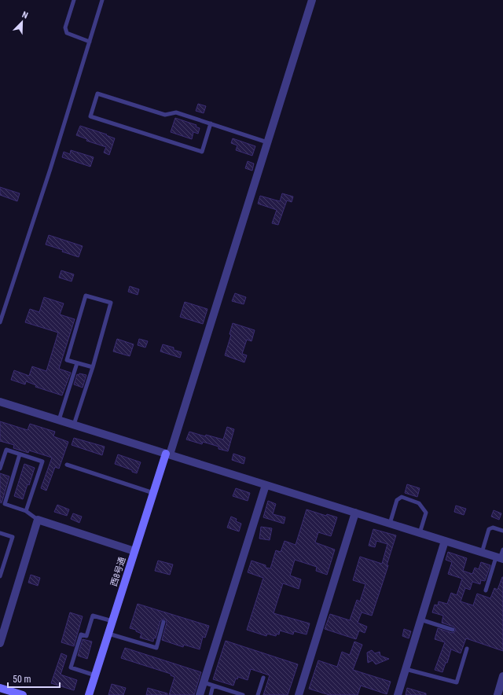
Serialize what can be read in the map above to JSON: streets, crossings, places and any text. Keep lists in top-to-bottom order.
{
  "streets": {
    "street": ["西8号通"]
  },
  "scale_bar": "50 m",
  "north": "top right"
}
